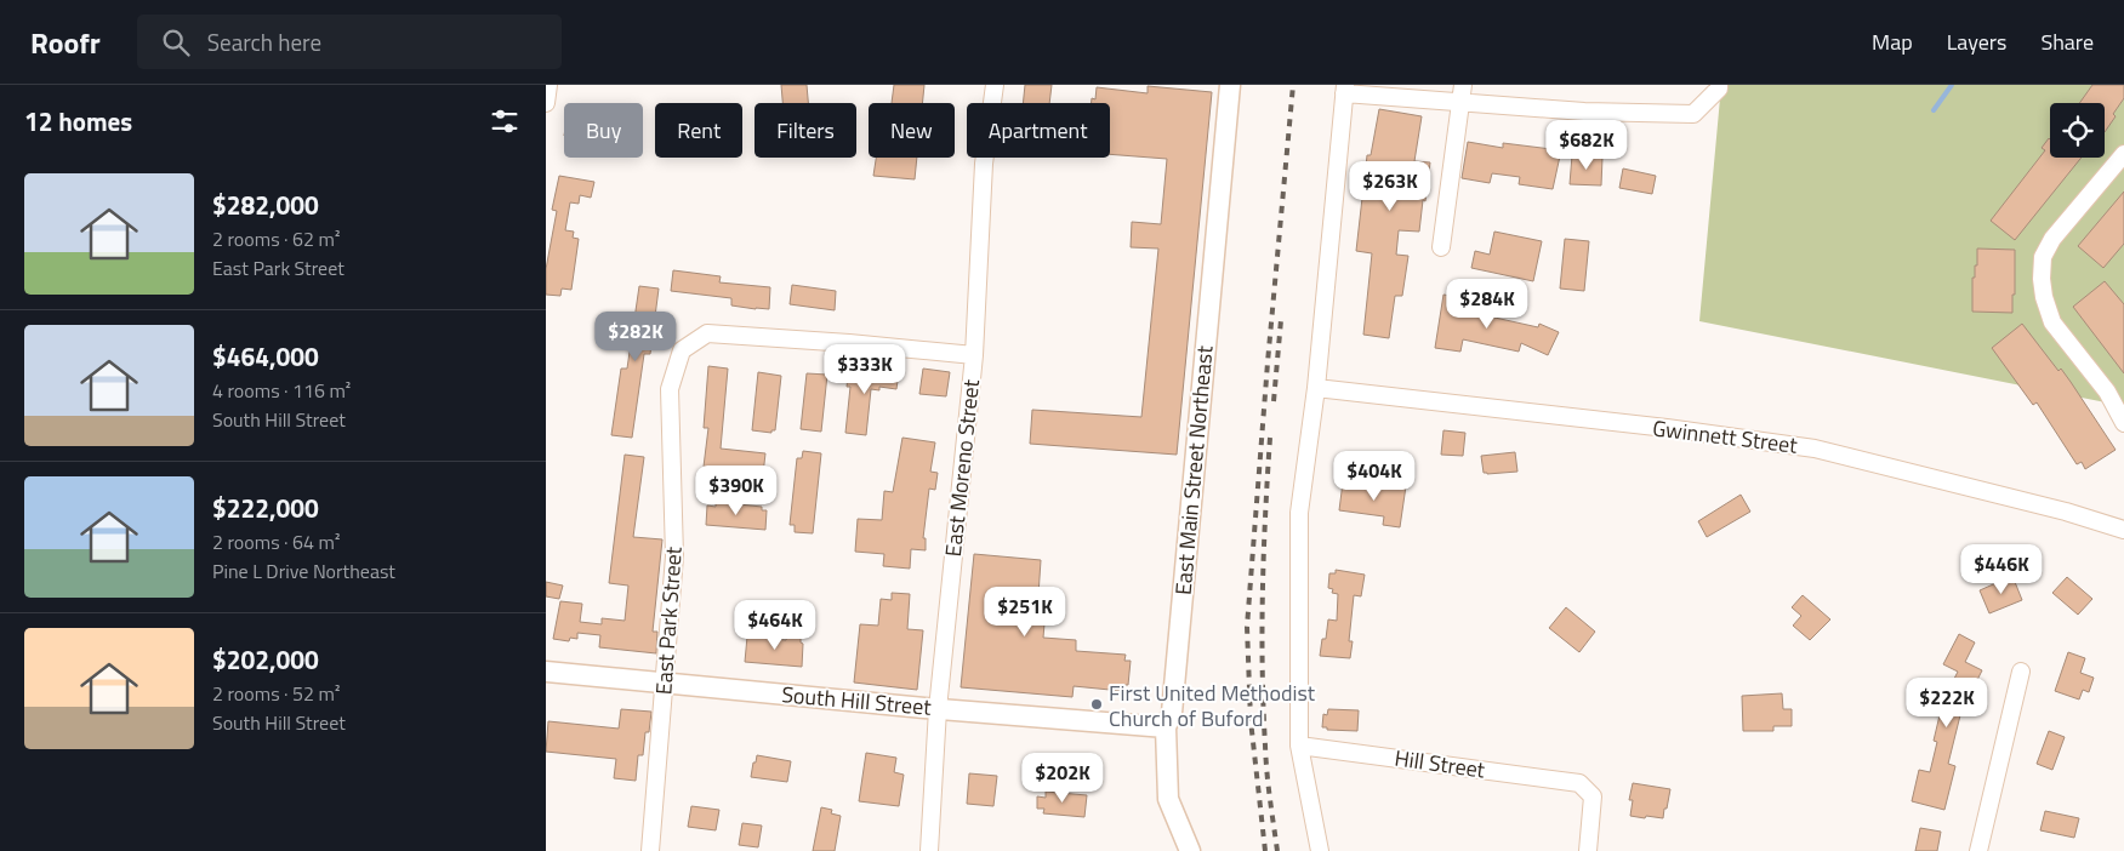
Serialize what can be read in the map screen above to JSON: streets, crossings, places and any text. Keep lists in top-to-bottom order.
{
  "streets": {
    "street": [
      "Gwinnett Street",
      "East Moreno Street",
      "East Main Street Northeast",
      "East Park Street",
      "South Hill Street",
      "Hill Street"
    ]
  },
  "crossings": [
    ["East Moreno Street", "East Park Street"],
    ["East Moreno Street", "South Hill Street"],
    ["East Main Street Northeast", "South Hill Street"],
    ["East Park Street", "South Hill Street"]
  ],
  "places": ["First United Methodist Church of Buford"],
  "page": {
    "header": "Roofr",
    "search": "Search here",
    "nav": ["Map", "Layers", "Share"],
    "heading": "12 homes",
    "chip": [
      "Buy",
      "Rent",
      "Filters",
      "New",
      "Apartment"
    ],
    "price": [
      "$682K",
      "$263K",
      "$284K",
      "$282K",
      "$333K",
      "$404K",
      "$390K",
      "$446K",
      "$251K",
      "$464K",
      "$222K",
      "$202K"
    ],
    "list": [
      {
        "name": "$282,000",
        "note": "2 rooms · 62 m² · East Park Street"
      },
      {
        "name": "$464,000",
        "note": "4 rooms · 116 m² · South Hill Street"
      },
      {
        "name": "$222,000",
        "note": "2 rooms · 64 m² · Pine L Drive Northeast"
      },
      {
        "name": "$202,000",
        "note": "2 rooms · 52 m² · South Hill Street"
      }
    ]
  }
}
